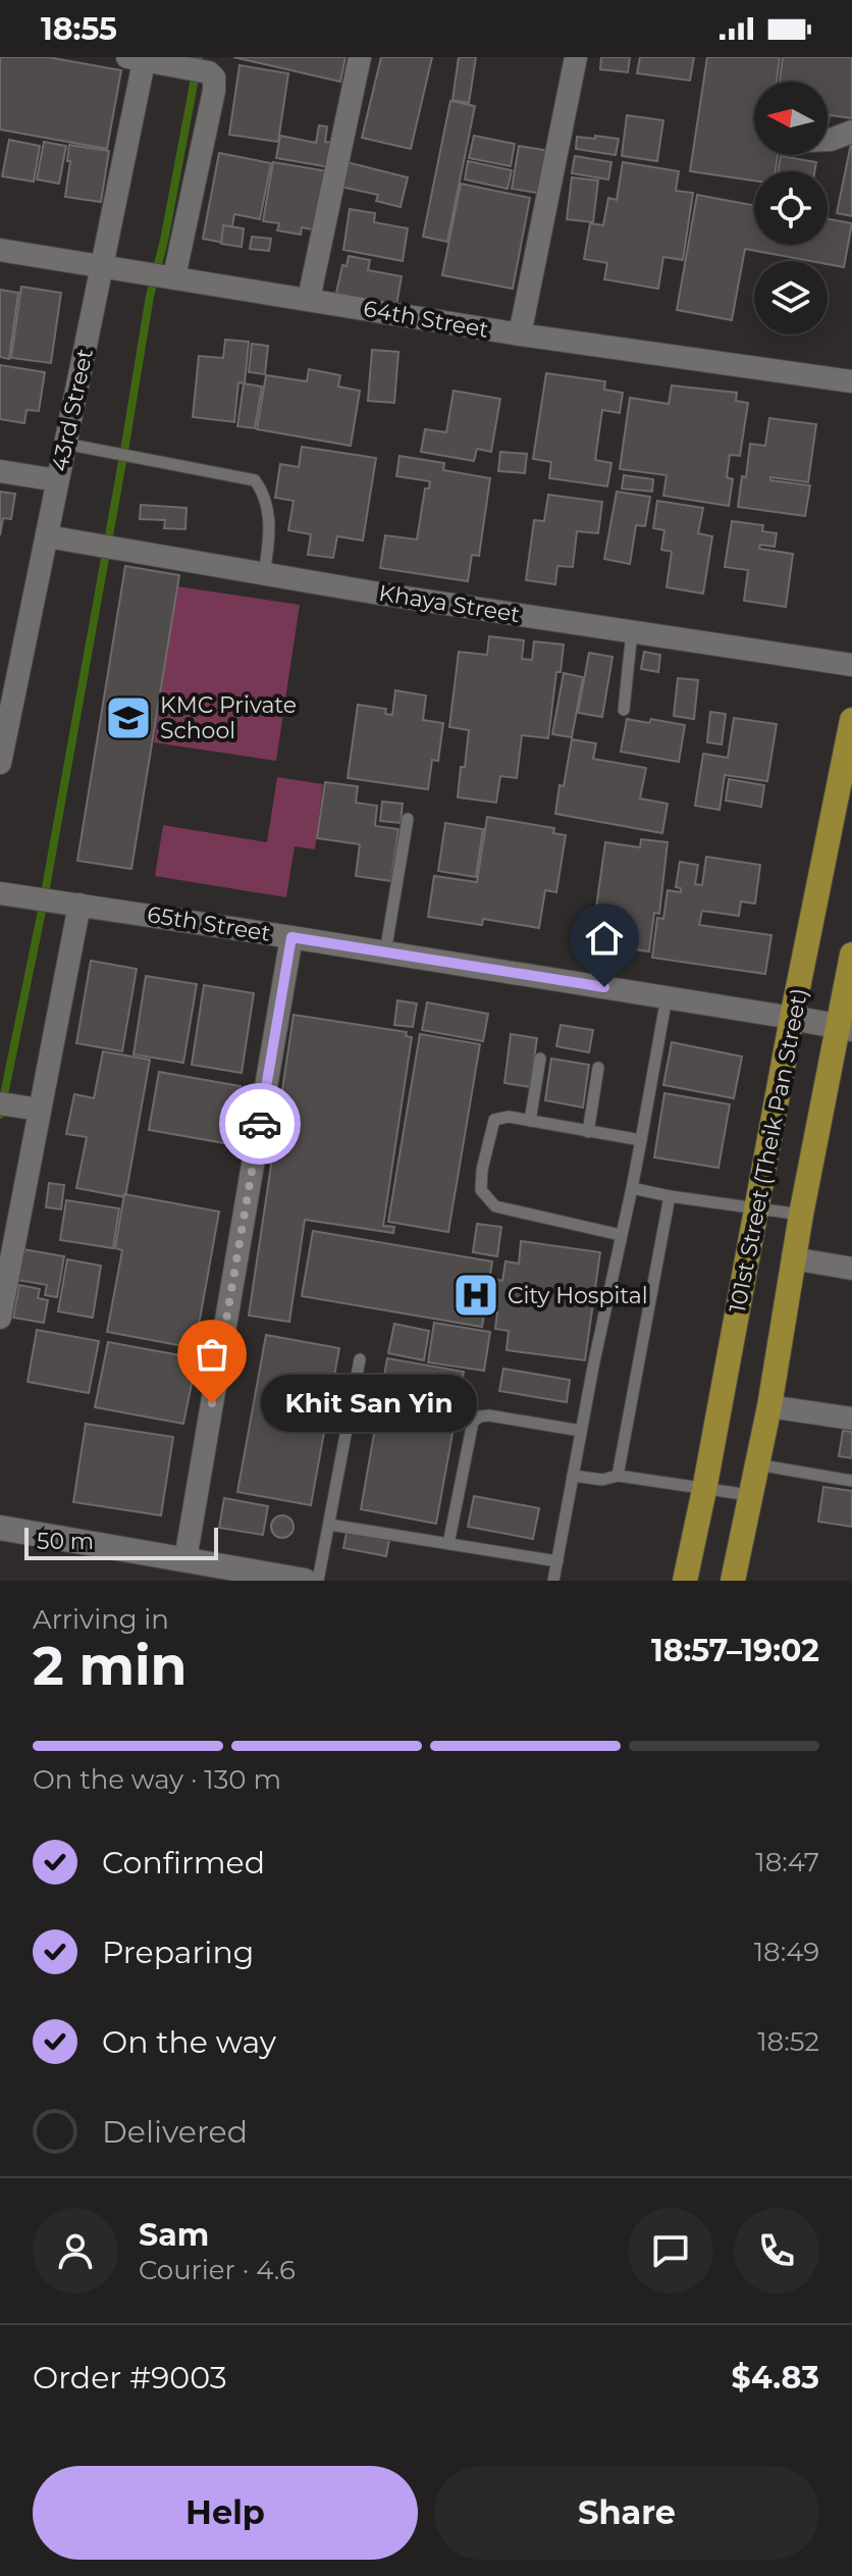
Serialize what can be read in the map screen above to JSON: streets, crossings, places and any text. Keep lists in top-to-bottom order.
{
  "streets": {
    "main road": ["101st Street (Theik Pan Street)"],
    "street": [
      "64th Street",
      "43rd Street",
      "Khaya Street",
      "65th Street"
    ]
  },
  "crossings": [
    ["64th Street", "43rd Street"],
    ["43rd Street", "Khaya Street"],
    ["65th Street", "101st Street (Theik Pan Street)"]
  ],
  "places": {
    "school or university": ["KMC Private School"],
    "hospital": ["City Hospital"],
    "other": ["Khit San Yin"]
  },
  "scale_bar": "50 m",
  "north": "left",
  "page": {
    "status": "18:55",
    "bubble": "Khit San Yin",
    "scale": "50 m",
    "heading": ["2 min", "Arriving in", "18:57–19:02"],
    "panel": [
      "Sam",
      "Courier · 4.6",
      "Order #9003",
      "$4.83"
    ],
    "bar": "On the way · 130 m",
    "list": [
      ["Confirmed", "18:47"],
      ["Preparing", "18:49"],
      ["On the way", "18:52"],
      "Delivered"
    ],
    "buttons": ["Help", "Share"]
  }
}
